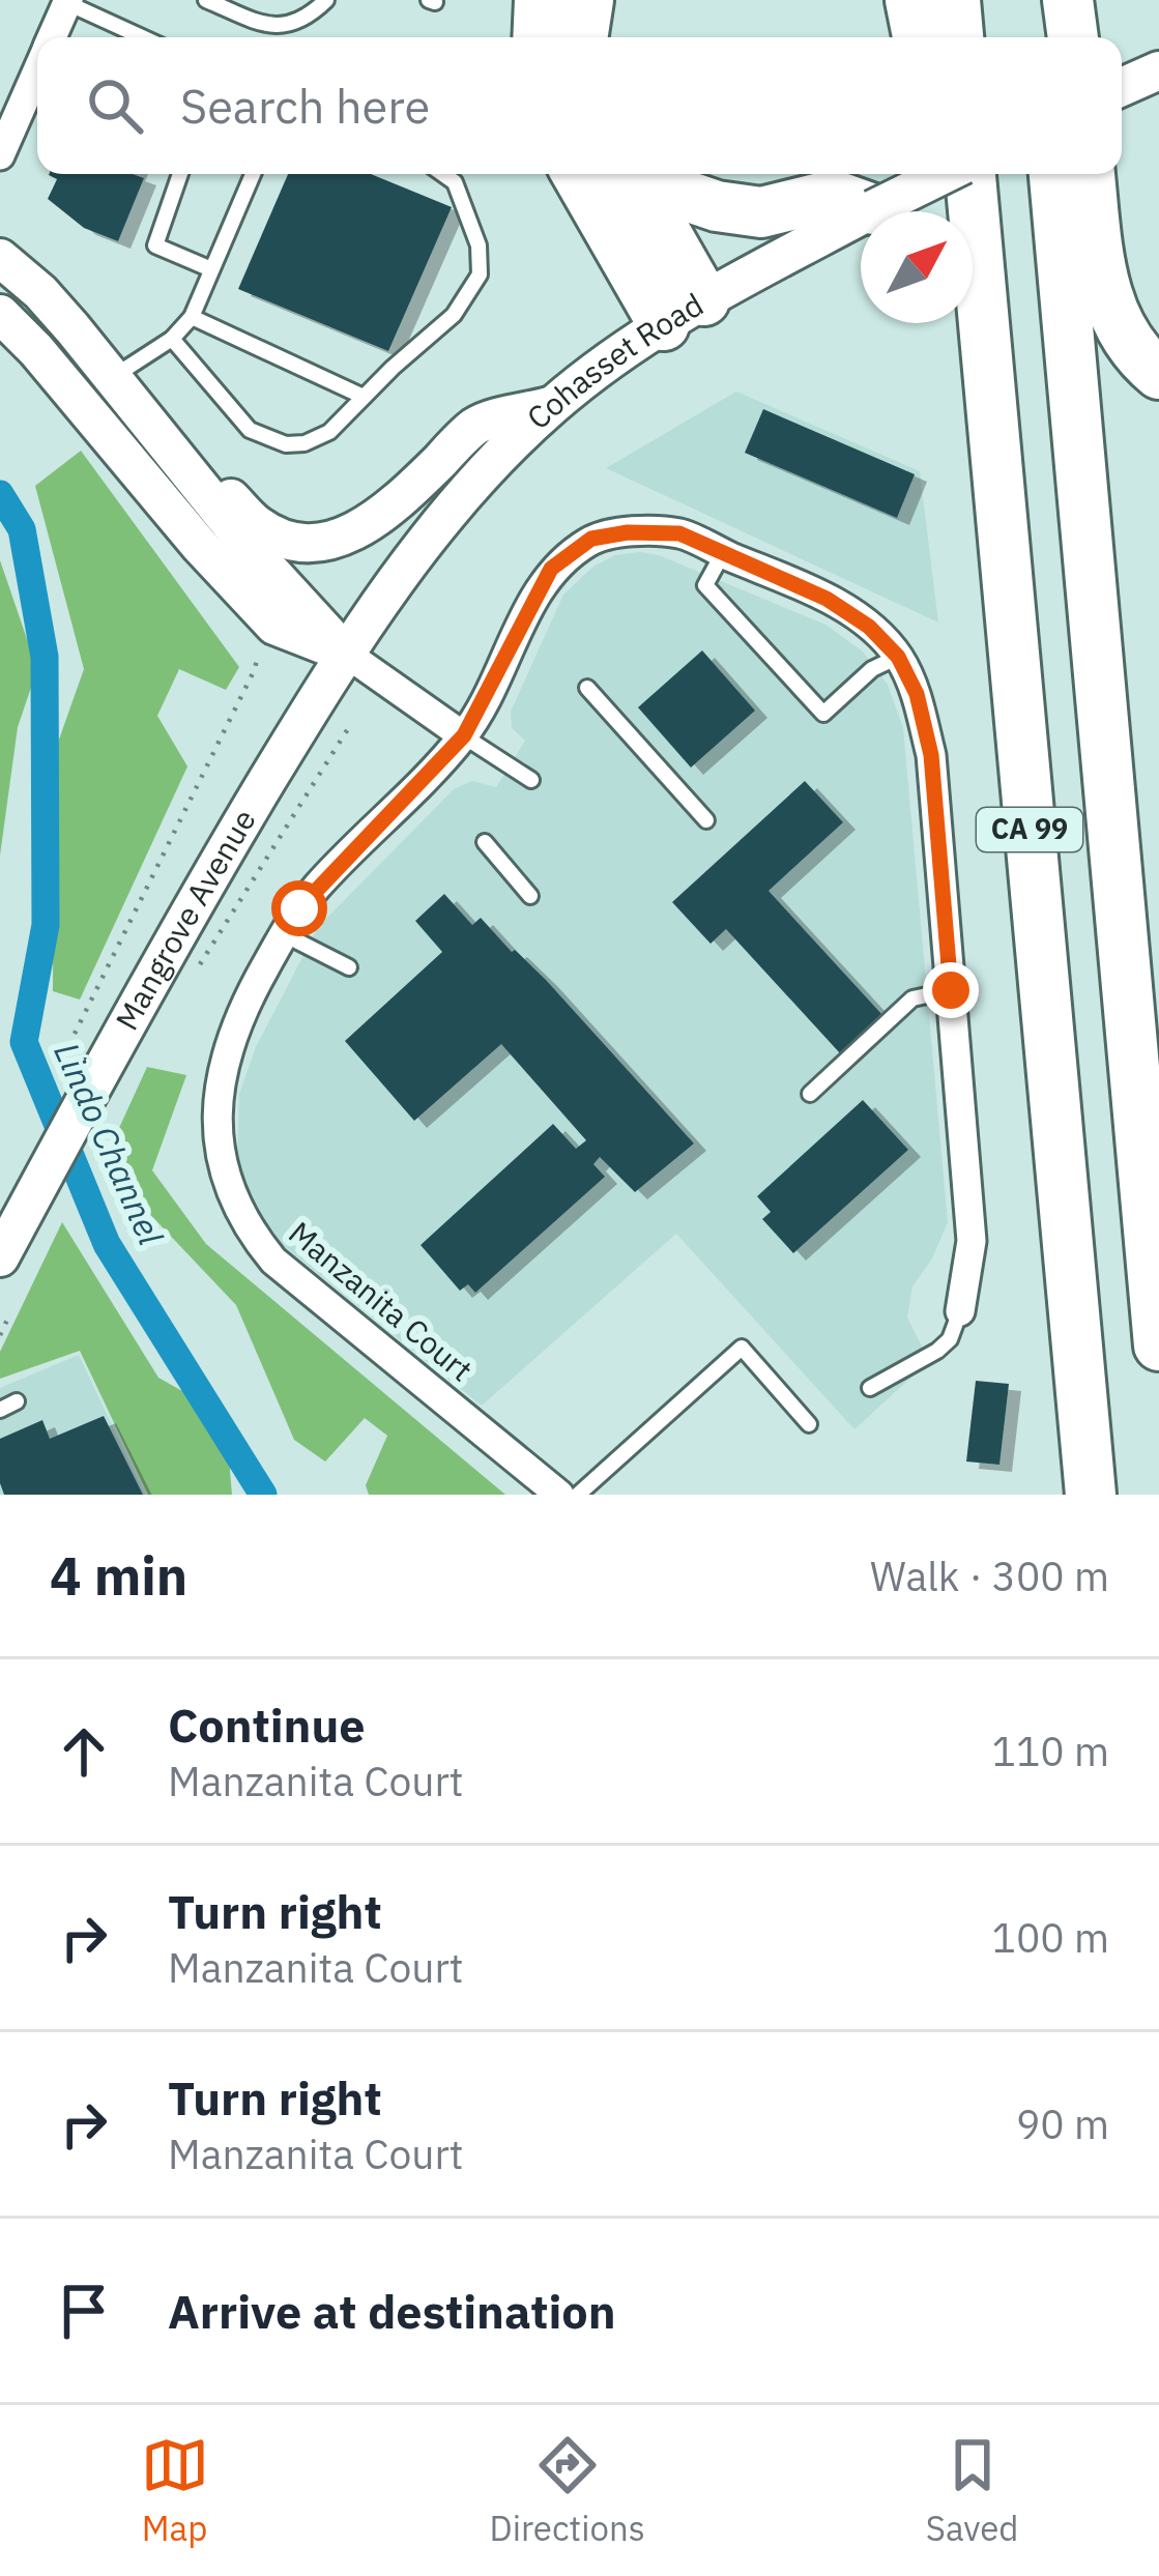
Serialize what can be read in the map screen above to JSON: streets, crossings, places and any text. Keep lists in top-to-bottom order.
{
  "streets": {
    "highway": ["CA 99"],
    "main road": ["Cohasset Road", "Mangrove Avenue"],
    "street": ["Manzanita Court"]
  },
  "crossings": [
    ["Cohasset Road", "Mangrove Avenue"]
  ],
  "water": ["Lindo Channel"],
  "north": "top right",
  "page": {
    "search": "Search here",
    "heading": ["4 min", "Walk · 300 m"],
    "list": [
      ["Continue", "Manzanita Court", "110 m"],
      ["Turn right", "Manzanita Court", "100 m"],
      ["Turn right", "Manzanita Court", "90 m"],
      "Arrive at destination"
    ],
    "nav": ["Map", "Directions", "Saved"]
  }
}
